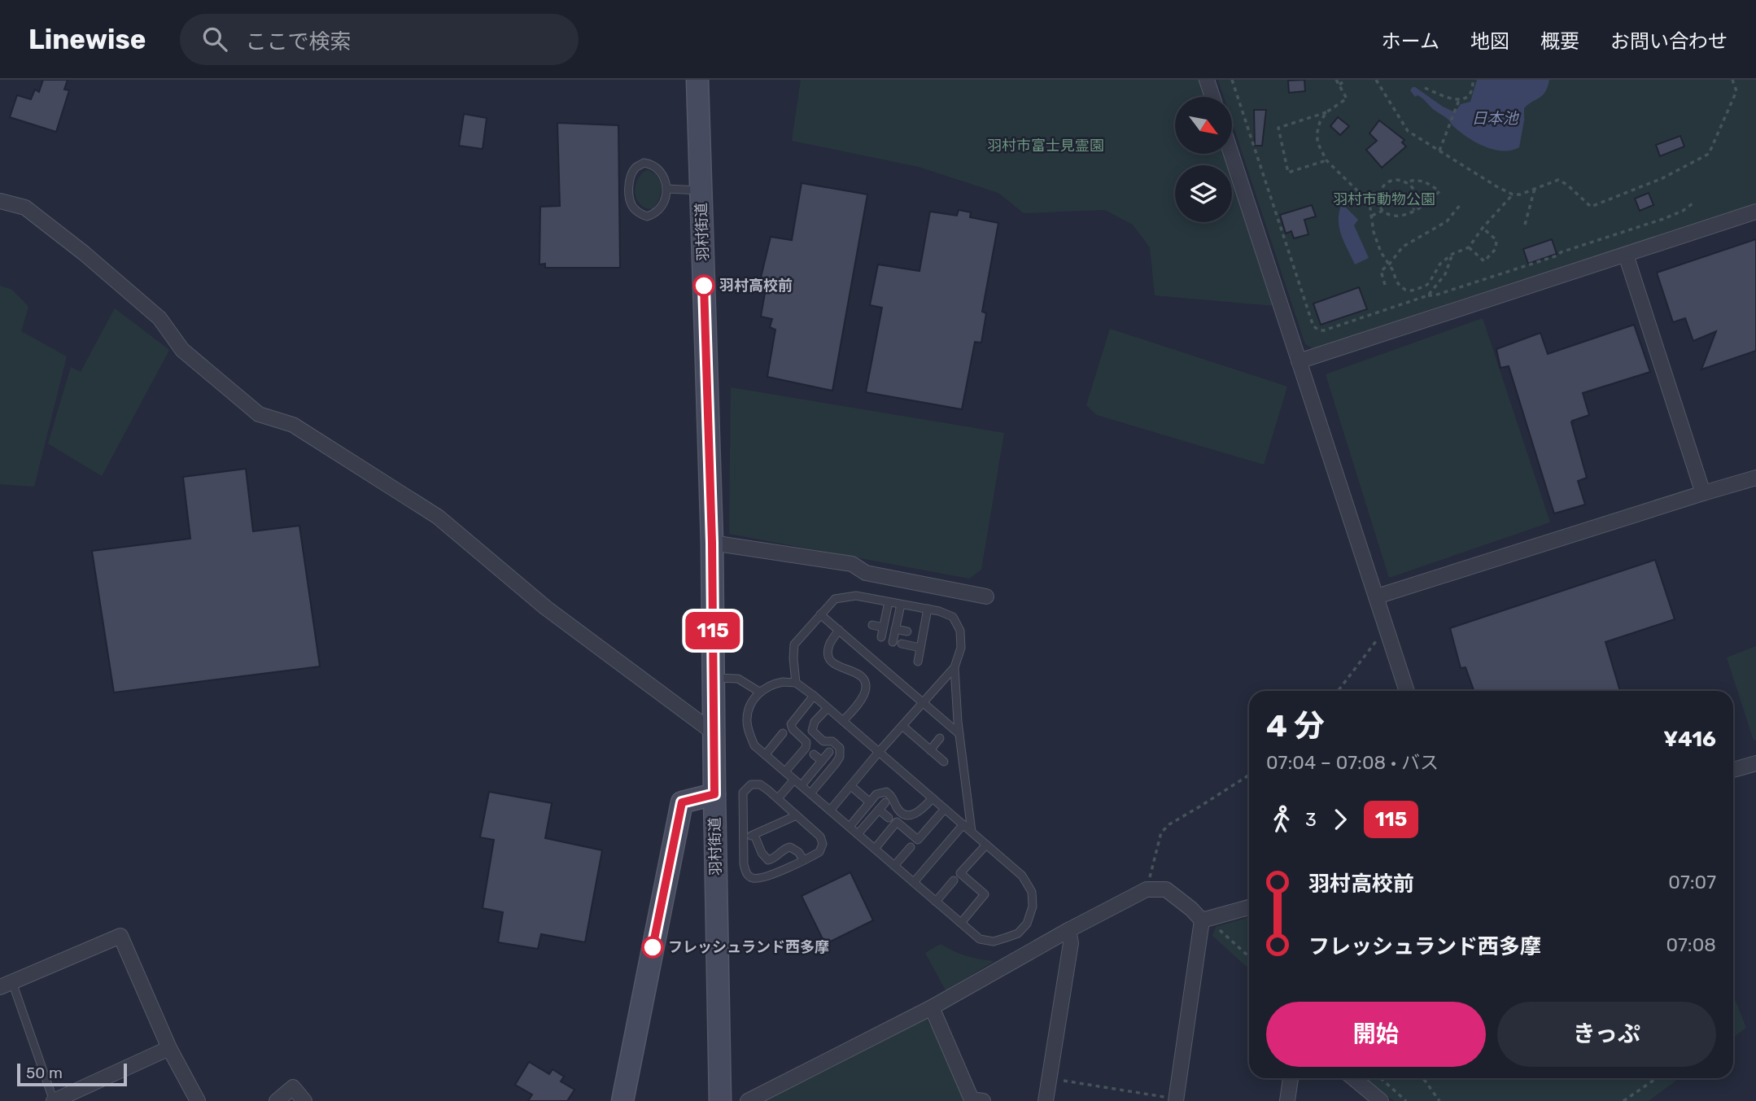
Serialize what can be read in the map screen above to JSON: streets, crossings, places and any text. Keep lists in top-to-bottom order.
{
  "streets": {
    "main road": ["羽村街道"]
  },
  "water": ["日本池"],
  "parks": ["羽村市富士見霊園", "羽村市動物公園"],
  "places": ["羽村高校前", "フレッシュランド西多摩"],
  "lines": ["bus line 115"],
  "scale_bar": "50 m",
  "north": "bottom right",
  "page": {
    "header": "Linewise",
    "search": "ここで検索",
    "nav": [
      "ホーム",
      "地図",
      "概要",
      "お問い合わせ"
    ],
    "on_map": "115",
    "heading": ["4 分", "07:04 – 07:08 · バス", "¥416"],
    "legs": ["3", "115"],
    "list": [
      {
        "name": "羽村高校前",
        "value": "07:07"
      },
      {
        "name": "フレッシュランド西多摩",
        "value": "07:08"
      }
    ],
    "buttons": ["開始", "きっぷ"],
    "scale": "50 m"
  }
}
